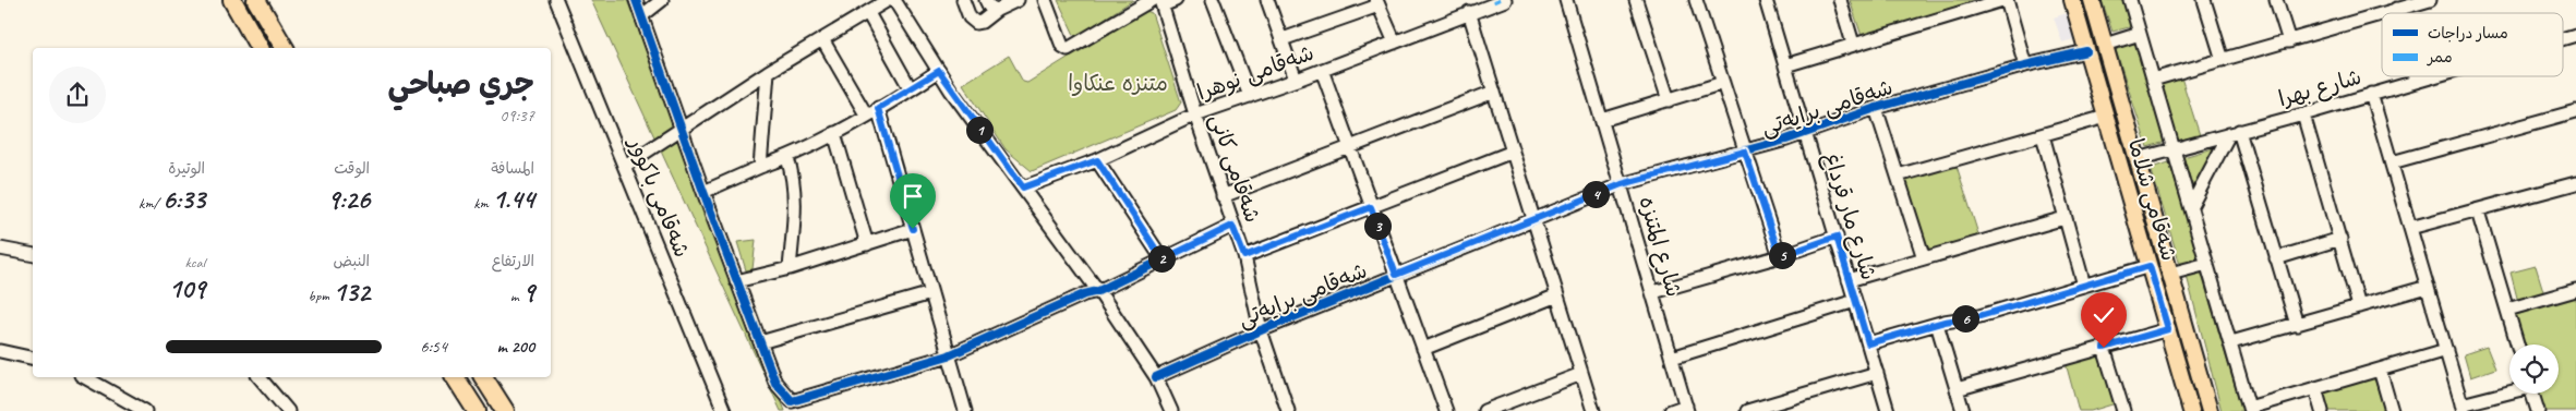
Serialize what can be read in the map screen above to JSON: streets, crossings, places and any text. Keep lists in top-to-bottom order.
{
  "streets": {
    "main road": ["شەقامی شلاما"],
    "street": [
      "شەقامی نوهرا",
      "شارع بهرا",
      "شەقامی برایەتی",
      "شەقامی کانی",
      "شەقامی باکوور",
      "شارع مار قرداغ",
      "شارع المتنزه"
    ]
  },
  "crossings": [
    ["شەقامی نوهرا", "شەقامی کانی"],
    ["شارع بهرا", "شەقامی شلاما"],
    ["شەقامی برایەتی", "شەقامی کانی"],
    ["شەقامی برایەتی", "شەقامی شلاما"],
    ["شەقامی برایەتی", "شارع مار قرداغ"],
    ["شەقامی برایەتی", "شارع المتنزه"]
  ],
  "parks": ["متنزه عنكاوا"],
  "legend": ["مسار دراجات", "ممر"],
  "page": {
    "heading": ["جري صباحي", "09:37"],
    "pins": [
      "1",
      "4",
      "3",
      "5",
      "2",
      "6"
    ],
    "stats": [
      ["المسافة", "1.44 km"],
      ["الوقت", "9:26"],
      ["الوتيرة", "6:33 /km"],
      ["الارتفاع", "9 m"],
      ["النبض", "132 bpm"],
      ["kcal", "109"]
    ],
    "list": [
      {
        "name": "200 m",
        "note": "6:54"
      }
    ]
  }
}
